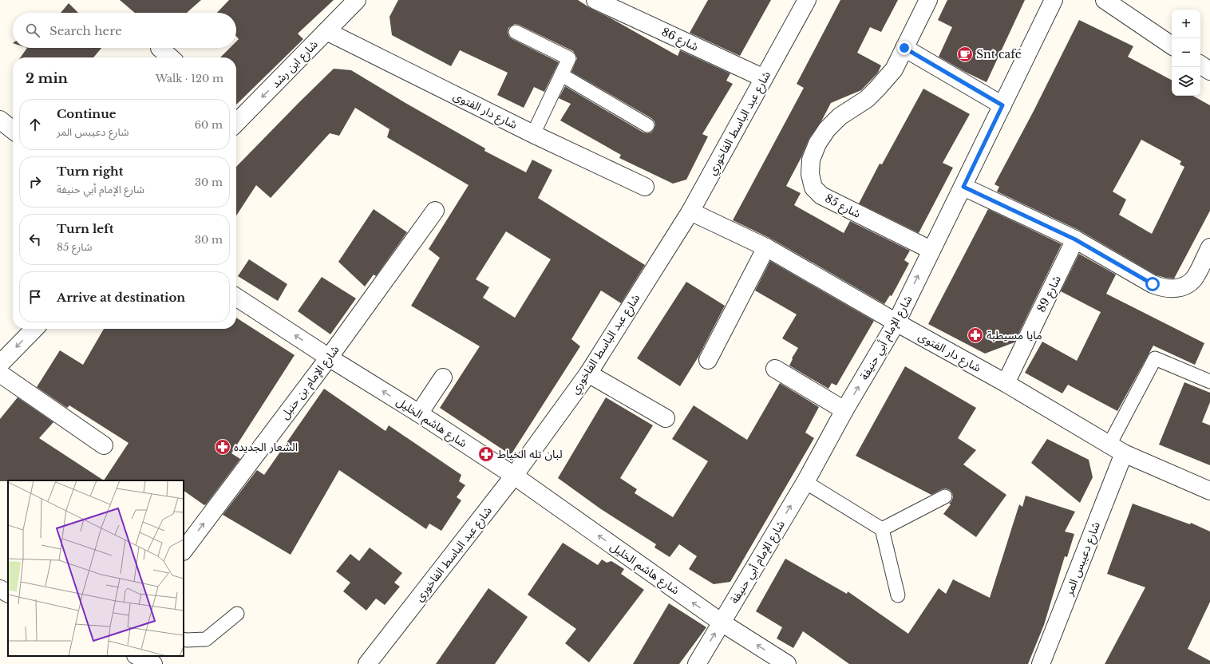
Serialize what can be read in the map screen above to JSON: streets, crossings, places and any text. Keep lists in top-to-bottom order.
{
  "streets": {
    "street": [
      "شارع 86",
      "شارع ابن رشد",
      "شارع دار الفتوى",
      "شارع عبد الباسط الفاخوري",
      "شارع 85",
      "شارع 89",
      "شارع الإمام أبي حنيفة",
      "شارع الإمام بن حنبل",
      "شارع هاشم الخليل",
      "شارع دعيبس المر"
    ]
  },
  "crossings": [
    ["شارع 86", "شارع عبد الباسط الفاخوري"],
    ["شارع ابن رشد", "شارع دار الفتوى"],
    ["شارع دار الفتوى", "شارع عبد الباسط الفاخوري"],
    ["شارع دار الفتوى", "شارع 89"],
    ["شارع دار الفتوى", "شارع الإمام أبي حنيفة"],
    ["شارع دار الفتوى", "شارع دعيبس المر"],
    ["شارع عبد الباسط الفاخوري", "شارع هاشم الخليل"],
    ["شارع 85", "شارع الإمام أبي حنيفة"],
    ["شارع الإمام أبي حنيفة", "شارع هاشم الخليل"],
    ["شارع الإمام بن حنبل", "شارع هاشم الخليل"]
  ],
  "one_way": [
    "شارع ابن رشد",
    "شارع الإمام أبي حنيفة",
    "شارع الإمام بن حنبل",
    "شارع هاشم الخليل"
  ],
  "places": {
    "cafe": ["Snt café"],
    "pharmacy": ["مايا مسيطبة", "الشعار الجديده", "لبان تله الخياط"]
  },
  "page": {
    "map_buttons": ["+", "−"],
    "search": "Search here",
    "heading": ["2 min", "Walk · 120 m"],
    "list": [
      ["Continue", "شارع دعيبس المر", "60 m"],
      ["Turn right", "شارع الإمام أبي حنيفة", "30 m"],
      ["Turn left", "شارع 85", "30 m"],
      "Arrive at destination"
    ]
  }
}
